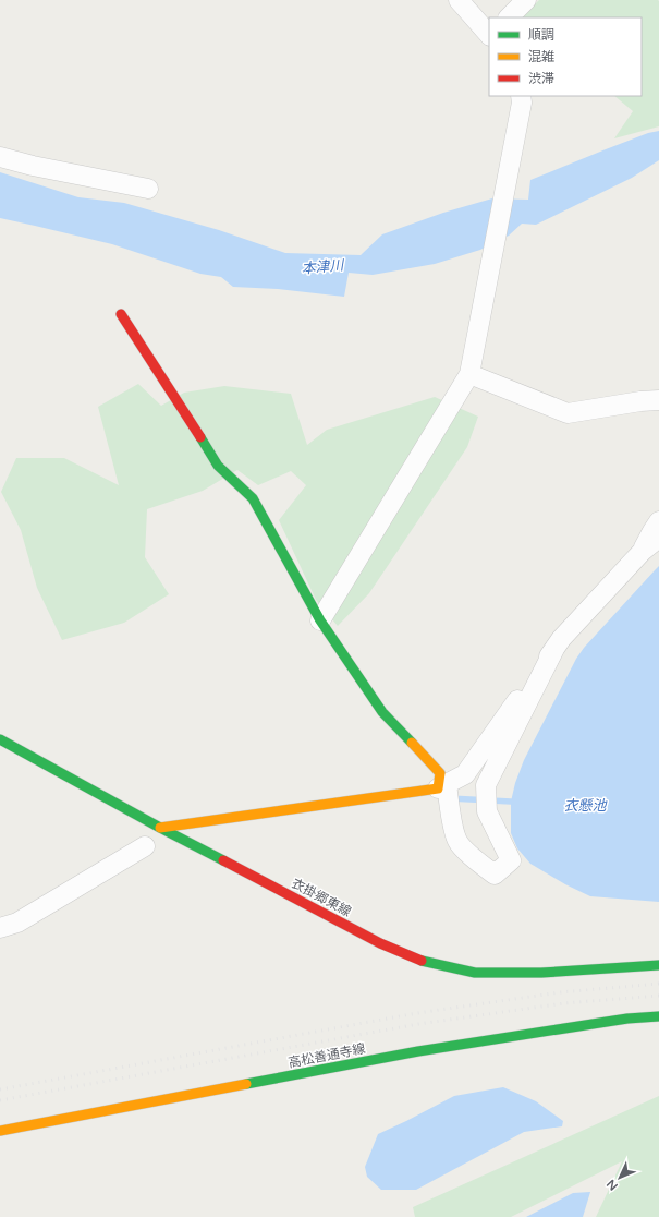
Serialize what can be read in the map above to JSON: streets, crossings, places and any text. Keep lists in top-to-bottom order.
{
  "streets": {
    "main road": ["衣掛郷東線", "高松善通寺線"]
  },
  "water": ["本津川", "衣懸池"],
  "legend": ["順調", "混雑", "渋滞"],
  "north": "bottom left"
}
